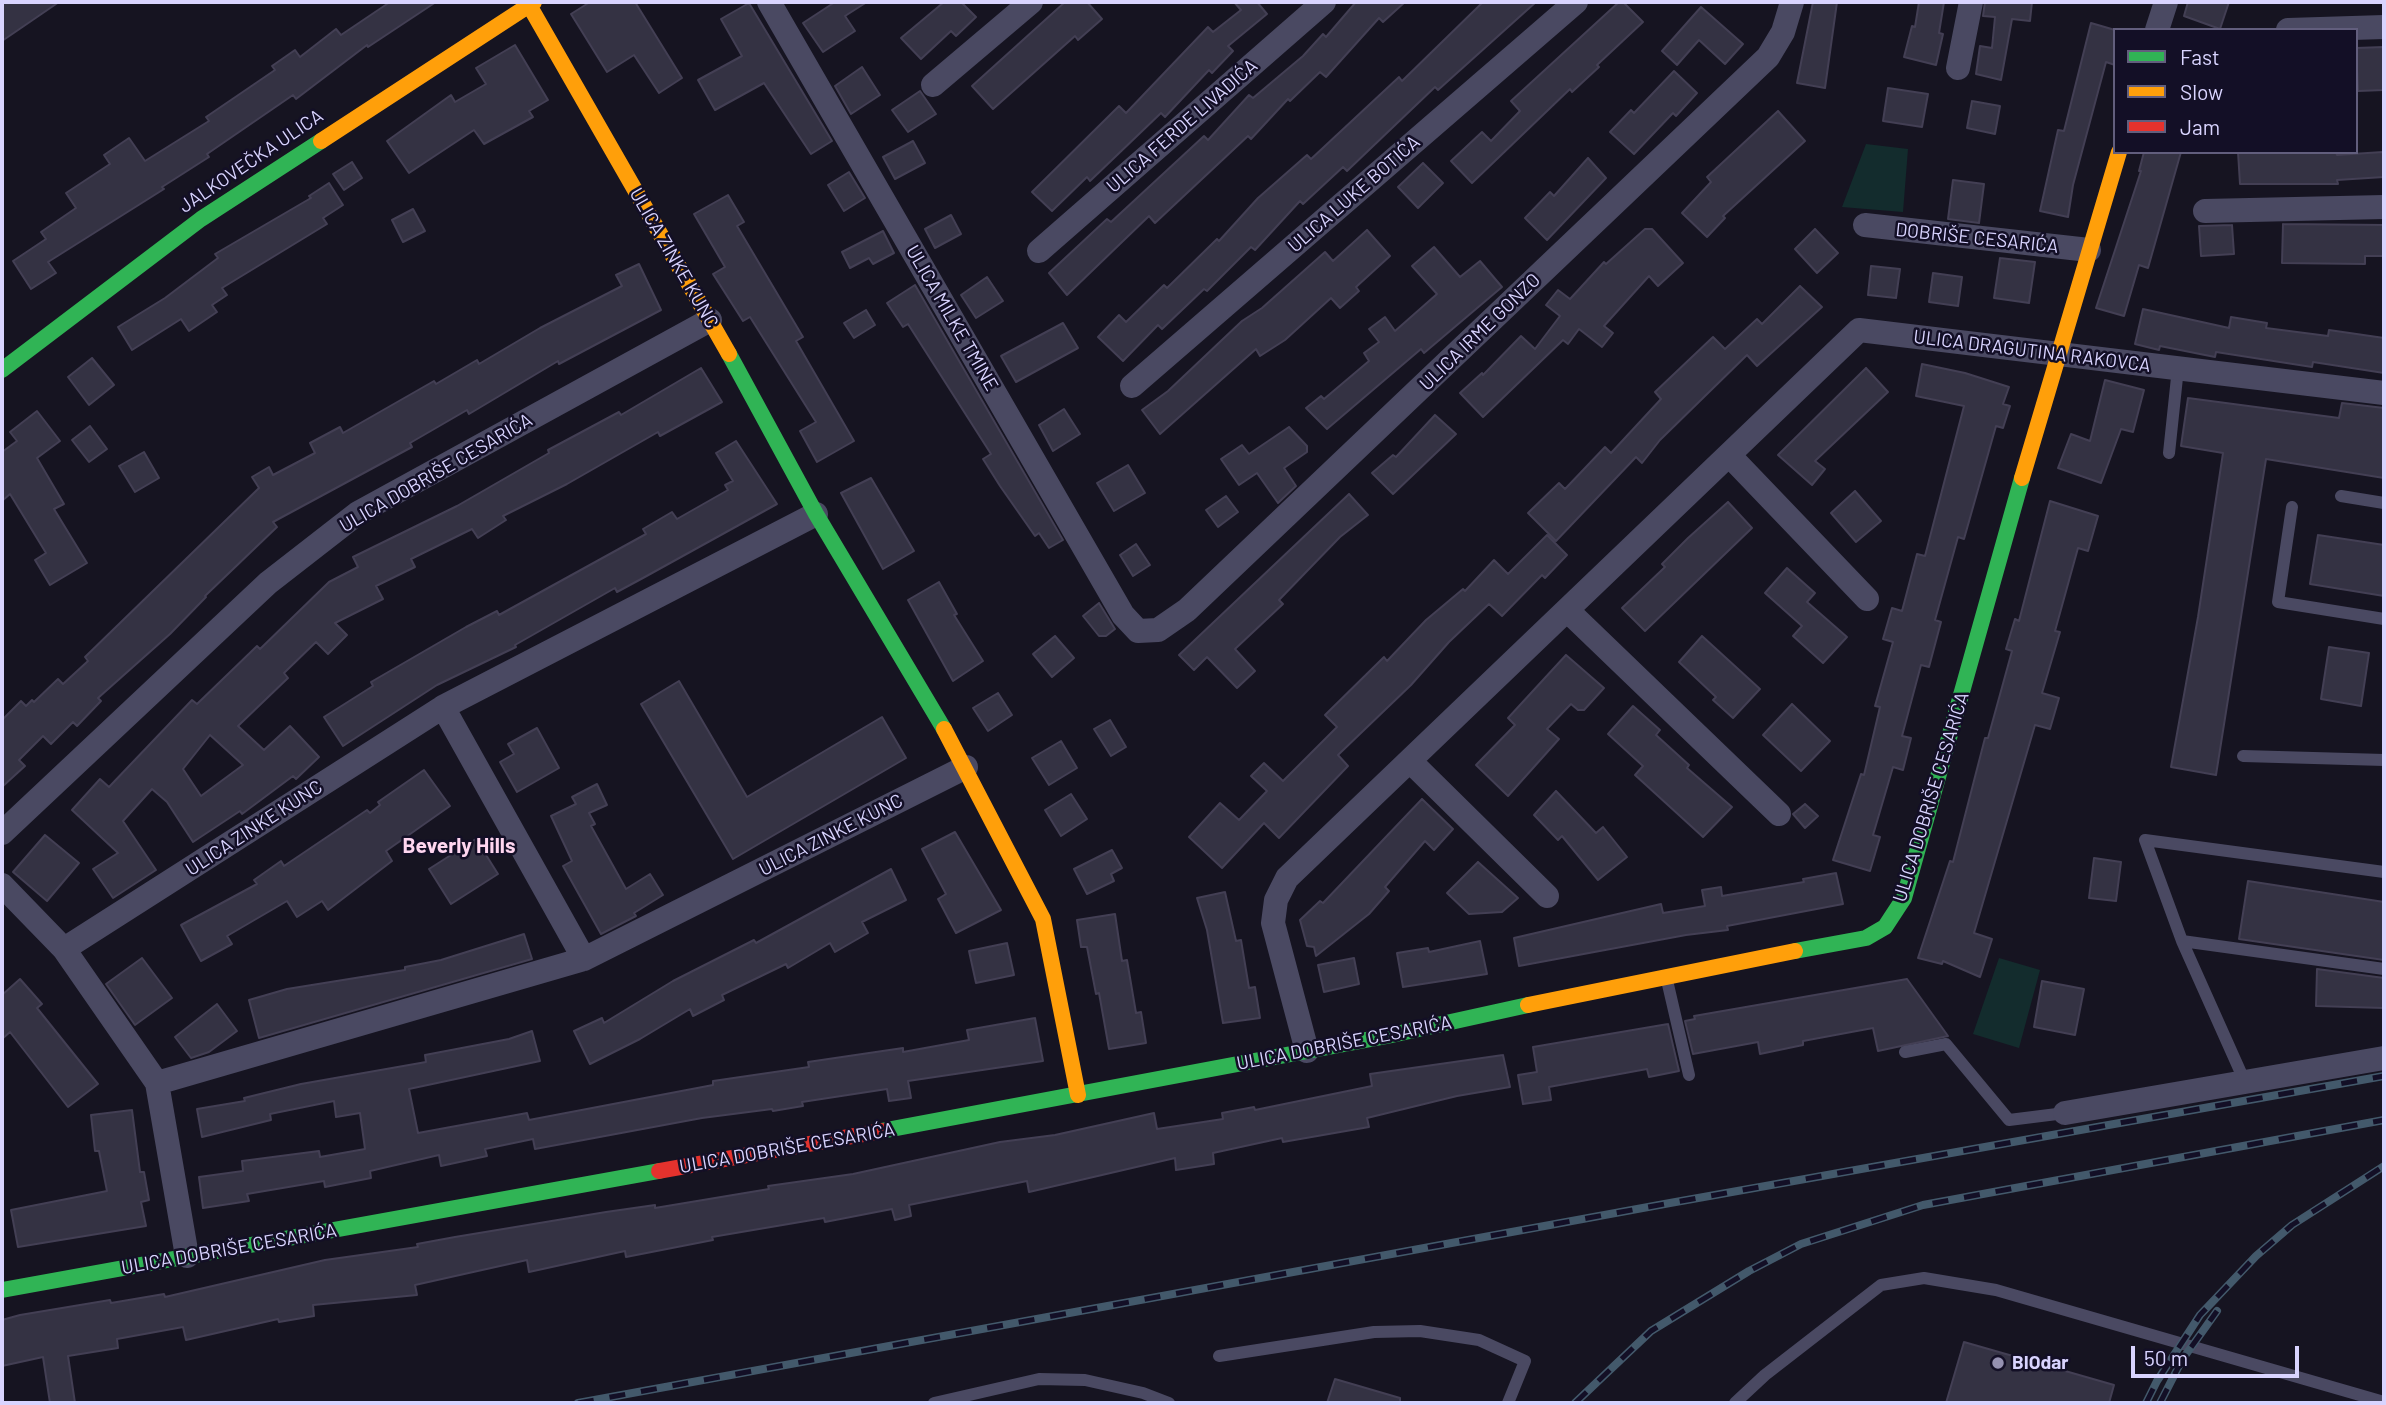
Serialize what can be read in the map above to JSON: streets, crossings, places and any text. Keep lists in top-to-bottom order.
{
  "streets": {
    "street": [
      "ULICA FERDE LIVADIĆA",
      "JALKOVEČKA ULICA",
      "ULICA LUKE BOTIĆA",
      "DOBRIŠE CESARIĆA",
      "ULICA ZINKE KUNC",
      "ULICA MILKE TMINE",
      "ULICA IRME GONZO",
      "ULICA DRAGUTINA RAKOVCA",
      "ULICA DOBRIŠE CESARIĆA"
    ]
  },
  "crossings": [
    ["JALKOVEČKA ULICA", "ULICA ZINKE KUNC"],
    ["DOBRIŠE CESARIĆA", "ULICA DOBRIŠE CESARIĆA"],
    ["ULICA ZINKE KUNC", "ULICA DOBRIŠE CESARIĆA"],
    ["ULICA MILKE TMINE", "ULICA IRME GONZO"],
    ["ULICA DRAGUTINA RAKOVCA", "ULICA DOBRIŠE CESARIĆA"]
  ],
  "districts": ["Beverly Hills"],
  "places": ["BIOdar"],
  "legend": ["Fast", "Slow", "Jam"],
  "scale_bar": "50 m"
}
